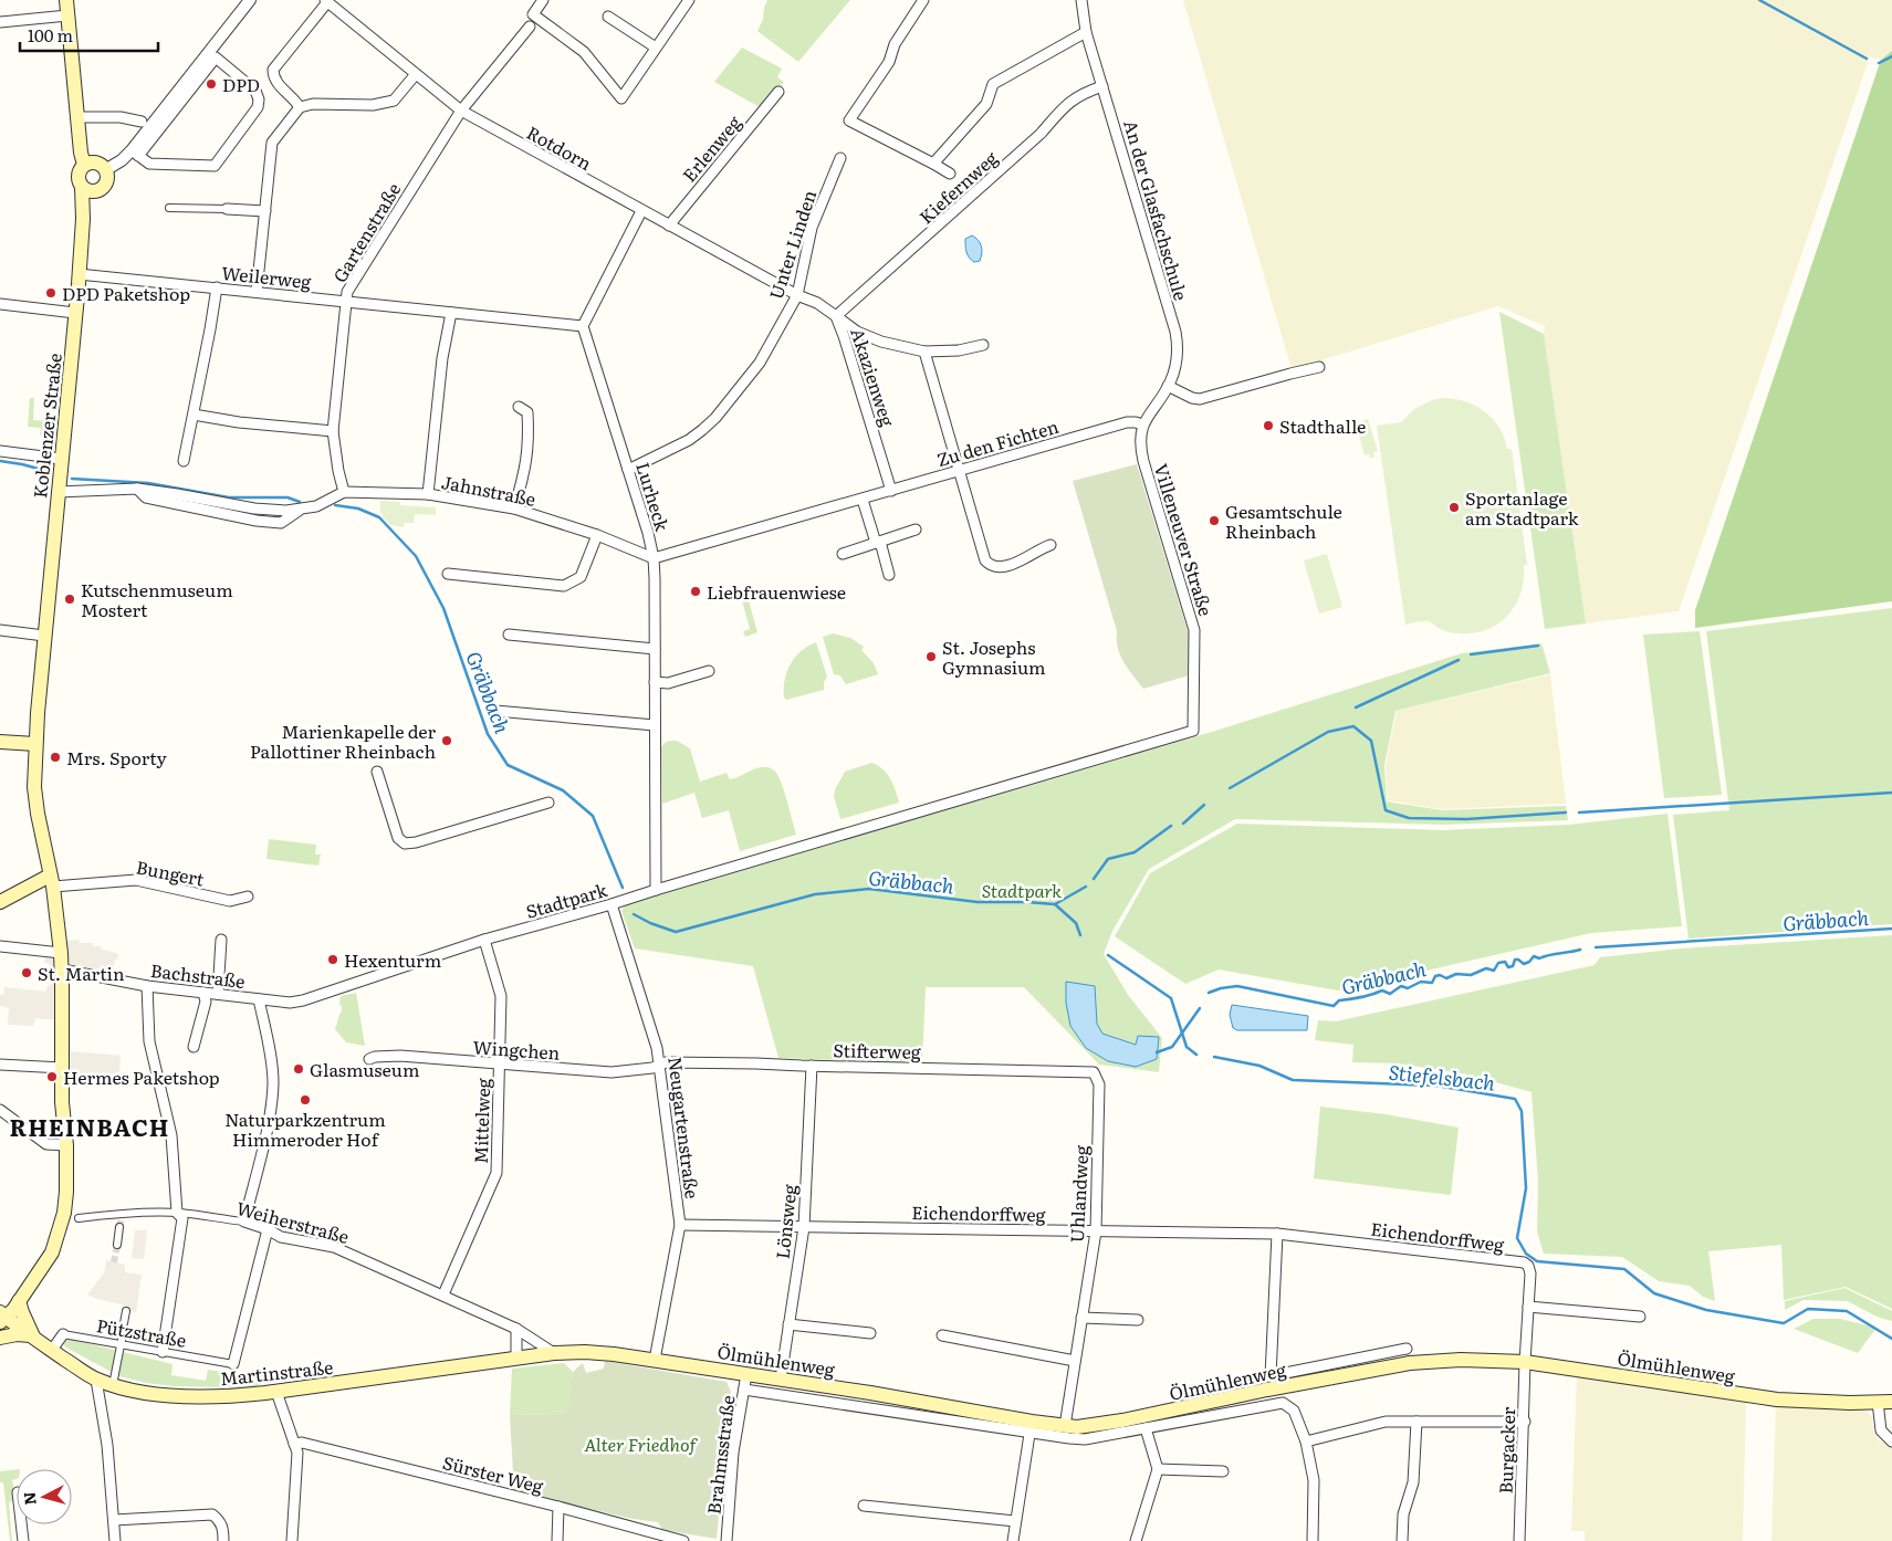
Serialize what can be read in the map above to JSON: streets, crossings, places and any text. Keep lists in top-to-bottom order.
{
  "streets": {
    "main road": ["Koblenzer Straße", "Ölmühlenweg", "Martinstraße"],
    "street": [
      "Rotdorn",
      "Erlenweg",
      "Kiefernweg",
      "An der Glasfachschule",
      "Gartenstraße",
      "Unter Linden",
      "Weilerweg",
      "Akazienweg",
      "Zu den Fichten",
      "Jahnstraße",
      "Lurheck",
      "Villeneuver Straße",
      "Bungert",
      "Stadtpark",
      "Bachstraße",
      "Wingchen",
      "Stifterweg",
      "Mittelweg",
      "Neugartenstraße",
      "Uhlandweg",
      "Eichendorffweg",
      "Weiherstraße",
      "Lönsweg",
      "Pützstraße",
      "Burgacker",
      "Brahmsstraße",
      "Sürster Weg"
    ]
  },
  "crossings": [
    ["Rotdorn", "Erlenweg"],
    ["Rotdorn", "Gartenstraße"],
    ["Rotdorn", "Unter Linden"],
    ["Rotdorn", "Akazienweg"],
    ["Kiefernweg", "An der Glasfachschule"],
    ["Kiefernweg", "Akazienweg"],
    ["An der Glasfachschule", "Zu den Fichten"],
    ["An der Glasfachschule", "Villeneuver Straße"],
    ["Gartenstraße", "Weilerweg"],
    ["Gartenstraße", "Jahnstraße"],
    ["Unter Linden", "Akazienweg"],
    ["Unter Linden", "Lurheck"],
    ["Weilerweg", "Koblenzer Straße"],
    ["Weilerweg", "Lurheck"],
    ["Akazienweg", "Zu den Fichten"],
    ["Koblenzer Straße", "Bungert"],
    ["Koblenzer Straße", "Bachstraße"],
    ["Koblenzer Straße", "Martinstraße"],
    ["Zu den Fichten", "Jahnstraße"],
    ["Zu den Fichten", "Lurheck"],
    ["Zu den Fichten", "Villeneuver Straße"],
    ["Jahnstraße", "Lurheck"],
    ["Lurheck", "Stadtpark"],
    ["Villeneuver Straße", "Stadtpark"],
    ["Stadtpark", "Bachstraße"],
    ["Stadtpark", "Mittelweg"],
    ["Stadtpark", "Neugartenstraße"],
    ["Wingchen", "Stifterweg"],
    ["Wingchen", "Mittelweg"],
    ["Wingchen", "Neugartenstraße"],
    ["Stifterweg", "Neugartenstraße"],
    ["Stifterweg", "Uhlandweg"],
    ["Stifterweg", "Lönsweg"],
    ["Mittelweg", "Weiherstraße"],
    ["Neugartenstraße", "Eichendorffweg"],
    ["Neugartenstraße", "Ölmühlenweg"],
    ["Uhlandweg", "Eichendorffweg"],
    ["Uhlandweg", "Ölmühlenweg"],
    ["Eichendorffweg", "Lönsweg"],
    ["Eichendorffweg", "Burgacker"],
    ["Weiherstraße", "Martinstraße"],
    ["Lönsweg", "Ölmühlenweg"],
    ["Pützstraße", "Martinstraße"],
    ["Ölmühlenweg", "Martinstraße"],
    ["Ölmühlenweg", "Burgacker"],
    ["Ölmühlenweg", "Brahmsstraße"]
  ],
  "districts": ["RHEINBACH"],
  "water": ["Gräbbach", "Stiefelsbach"],
  "parks": ["Stadtpark", "Alter Friedhof"],
  "places": [
    "DPD",
    "DPD Paketshop",
    "Stadthalle",
    "Sportanlage am Stadtpark",
    "Gesamtschule Rheinbach",
    "Liebfrauenwiese",
    "Kutschenmuseum Mostert",
    "St. Josephs Gymnasium",
    "Marienkapelle der Pallottiner Rheinbach",
    "Mrs. Sporty",
    "Hexenturm",
    "St. Martin",
    "Glasmuseum",
    "Hermes Paketshop",
    "Naturparkzentrum Himmeroder Hof"
  ],
  "scale_bar": "100 m",
  "north": "left"
}
